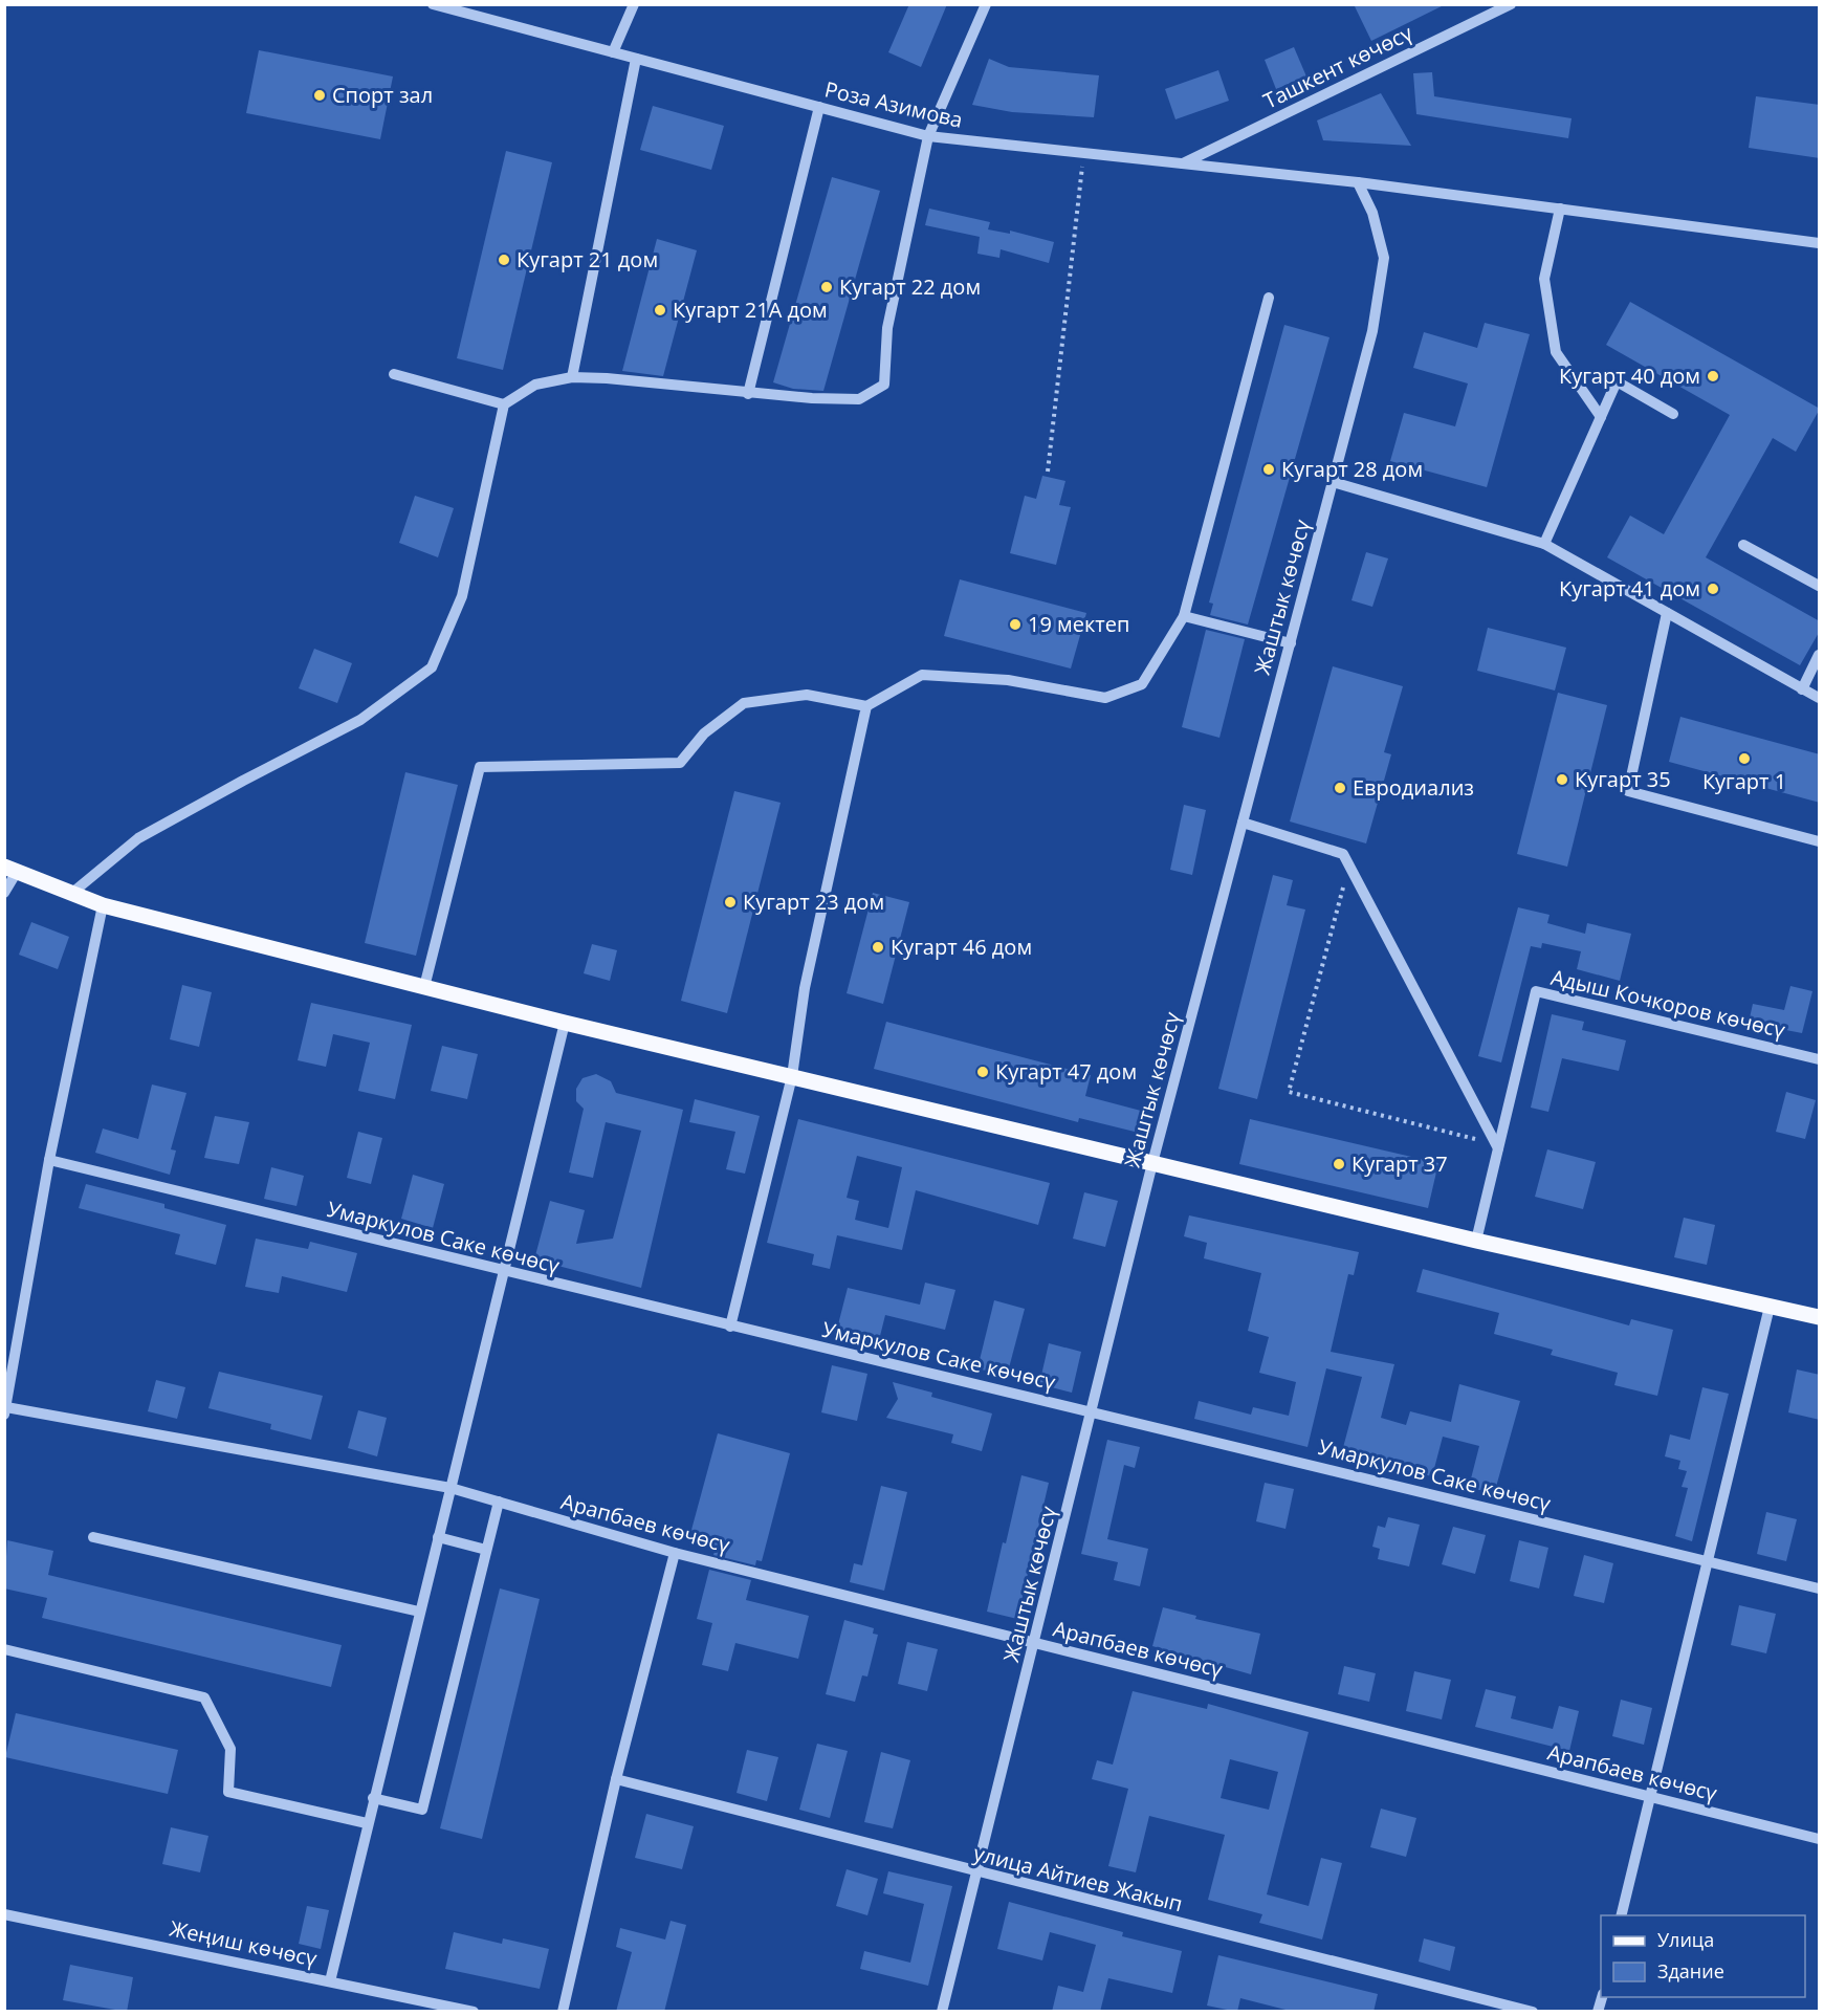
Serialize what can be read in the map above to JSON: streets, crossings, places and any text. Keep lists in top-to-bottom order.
{
  "streets": {
    "street": [
      "Ташкент көчөсү",
      "Роза Азимова",
      "Жаштык көчөсү",
      "Адыш Кочкоров көчөсү",
      "Умаркулов Саке көчөсү",
      "Арапбаев көчөсү",
      "улица Айтиев Жакып",
      "Жеңиш көчөсү"
    ]
  },
  "crossings": [
    ["Ташкент көчөсү", "Роза Азимова"],
    ["Роза Азимова", "Жаштык көчөсү"],
    ["Жаштык көчөсү", "Умаркулов Саке көчөсү"],
    ["Жаштык көчөсү", "Арапбаев көчөсү"],
    ["Жаштык көчөсү", "улица Айтиев Жакып"]
  ],
  "places": [
    "Спорт зал",
    "Кугарт 21 дом",
    "Кугарт 22 дом",
    "Кугарт 21А дом",
    "Кугарт 40 дом",
    "Кугарт 28 дом",
    "Кугарт 41 дом",
    "19 мектеп",
    "Кугарт 1",
    "Кугарт 35",
    "Евродиализ",
    "Кугарт 23 дом",
    "Кугарт 46 дом",
    "Кугарт 47 дом",
    "Кугарт 37"
  ],
  "legend": ["Улица", "Здание"]
}
